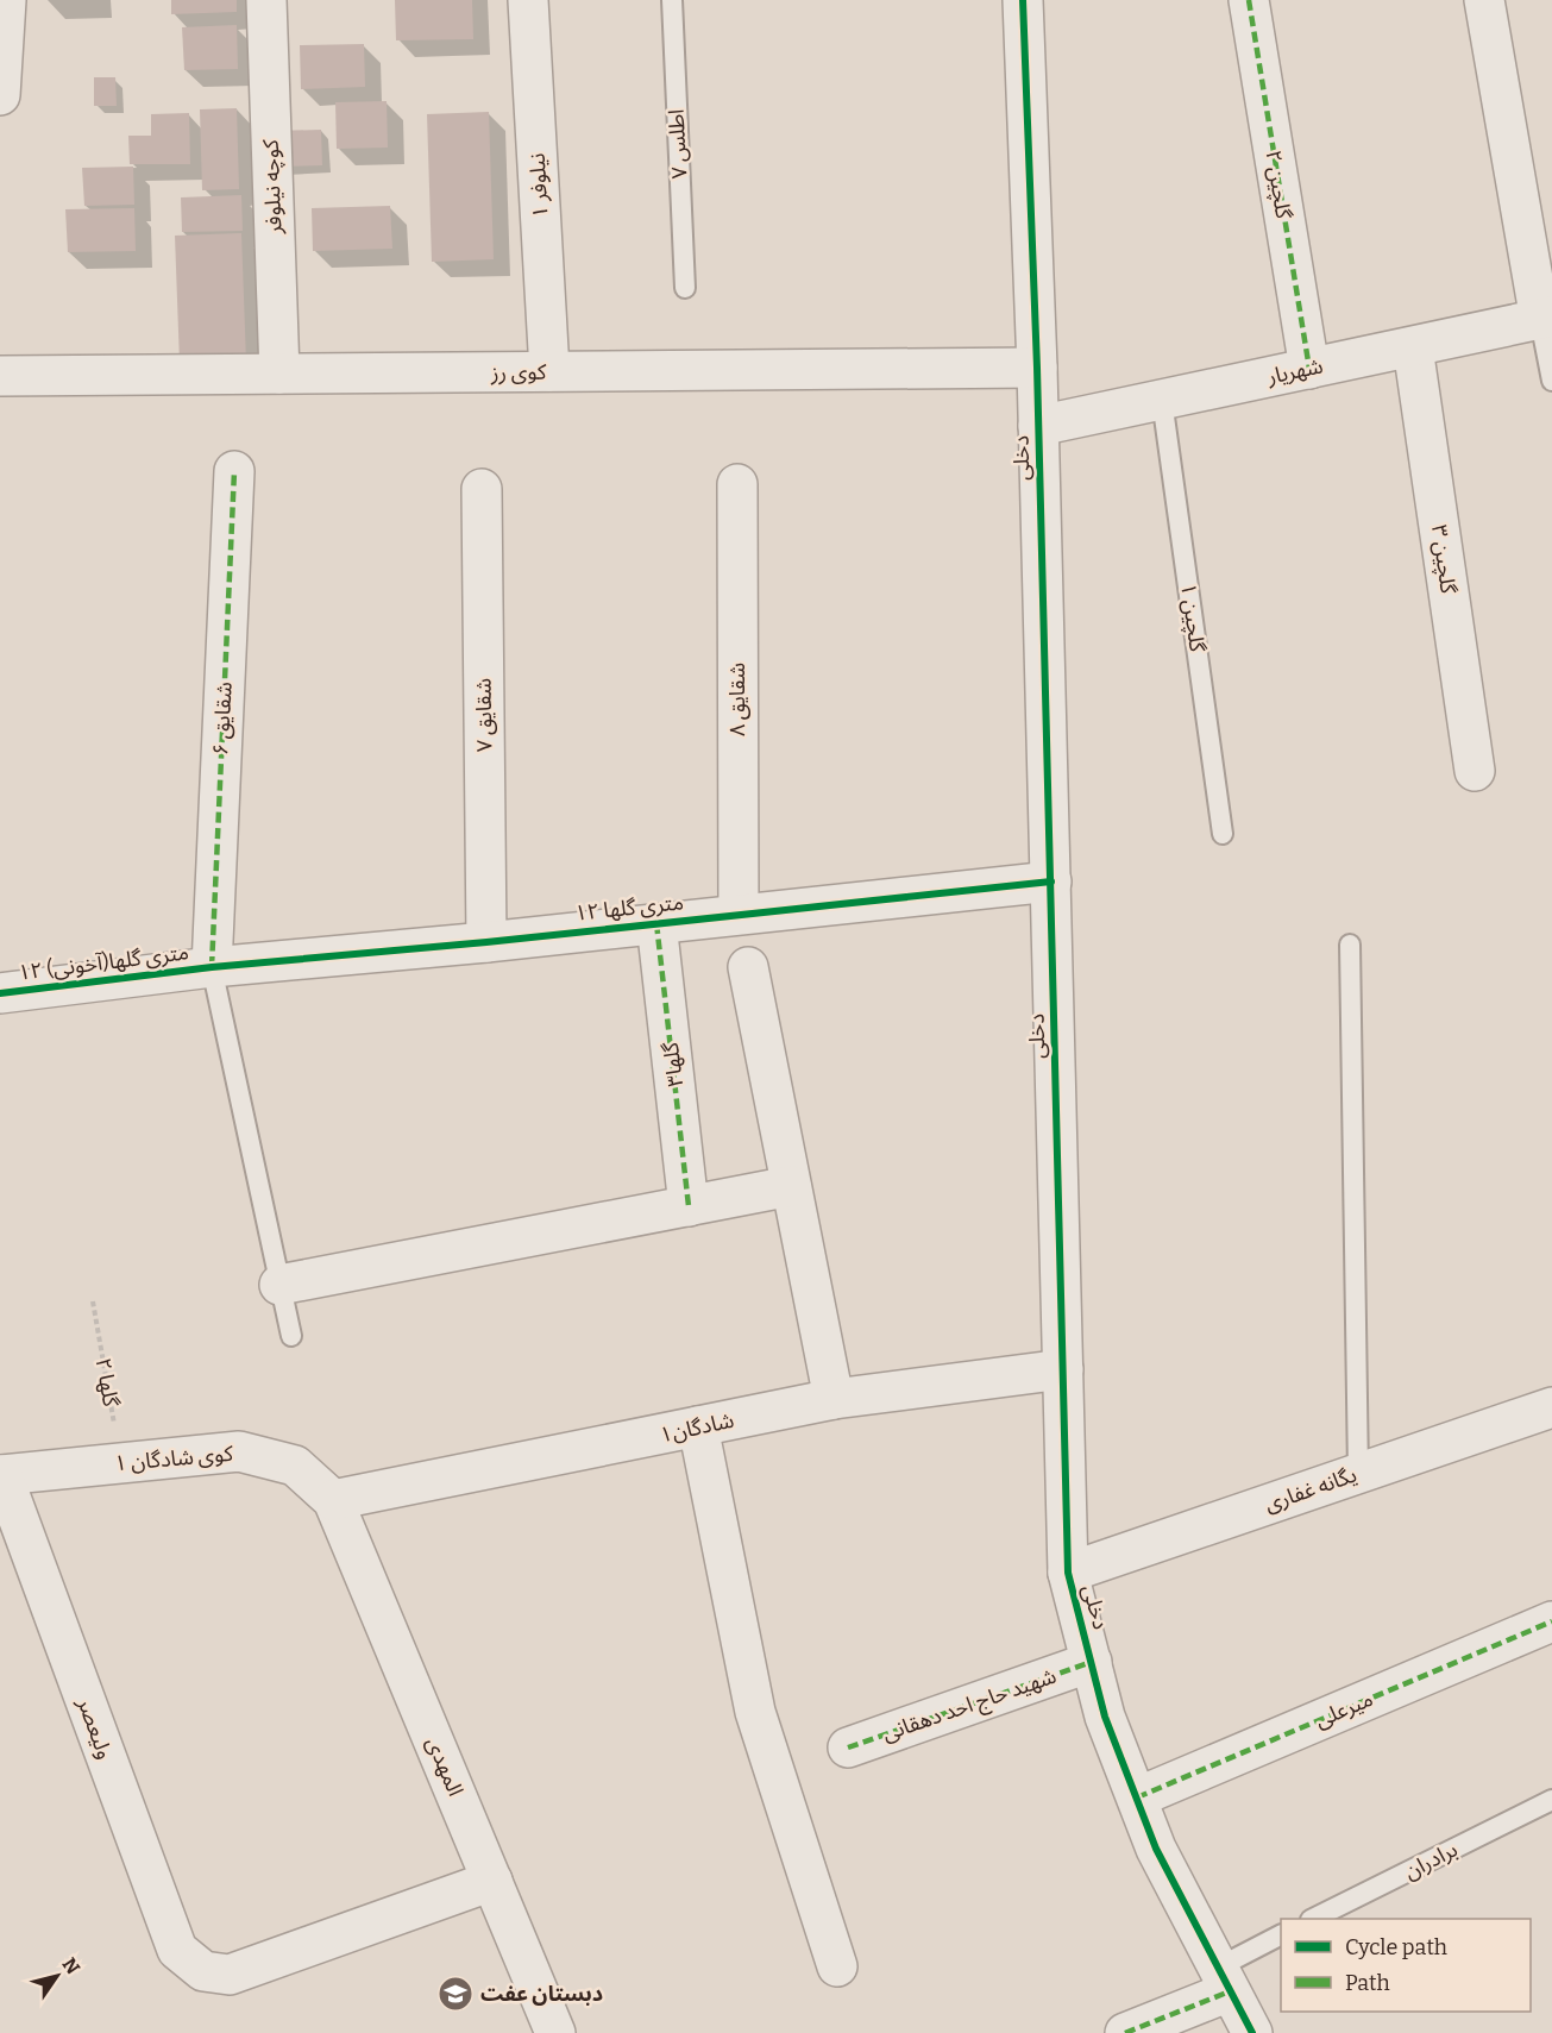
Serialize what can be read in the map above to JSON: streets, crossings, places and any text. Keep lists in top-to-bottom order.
{
  "streets": {
    "street": [
      "گلچین ۲",
      "نیلوفر ۱",
      "کوچه نیلوفر",
      "شهریار",
      "کوی رز",
      "دخلی",
      "گلچین ۳",
      "شقایق ۸",
      "شقایق ۷",
      "شقایق ۶",
      "۱۲ متری گلها",
      "۱۲ متری گلها(آخونی)",
      "گلها۳",
      "شادگان۱",
      "کوی شادگان ۱",
      "یگانه غفاری",
      "شهید حاج احد دهقانی",
      "میرعلی",
      "ولیعصر",
      "المهدی"
    ],
    "lane": ["اطلس ۷", "گلچین ۱", "برادران"],
    "path": ["گلها ۲"]
  },
  "crossings": [
    ["گلچین ۲", "شهریار"],
    ["نیلوفر ۱", "کوی رز"],
    ["کوچه نیلوفر", "کوی رز"],
    ["شهریار", "دخلی"],
    ["شهریار", "گلچین ۳"],
    ["شهریار", "گلچین ۱"],
    ["کوی رز", "دخلی"],
    ["دخلی", "۱۲ متری گلها"],
    ["دخلی", "شادگان۱"],
    ["دخلی", "یگانه غفاری"],
    ["دخلی", "شهید حاج احد دهقانی"],
    ["دخلی", "میرعلی"],
    ["شقایق ۸", "۱۲ متری گلها"],
    ["شقایق ۷", "۱۲ متری گلها"],
    ["شقایق ۶", "۱۲ متری گلها"],
    ["شقایق ۶", "۱۲ متری گلها(آخونی)"],
    ["۱۲ متری گلها", "۱۲ متری گلها(آخونی)"],
    ["۱۲ متری گلها", "گلها۳"],
    ["گلها ۲", "کوی شادگان ۱"],
    ["شادگان۱", "کوی شادگان ۱"],
    ["شادگان۱", "المهدی"],
    ["کوی شادگان ۱", "ولیعصر"],
    ["کوی شادگان ۱", "المهدی"],
    ["ولیعصر", "المهدی"]
  ],
  "places": {
    "school or university": ["دبستان عفت"]
  },
  "legend": ["Cycle path", "Path"],
  "north": "top right"
}
